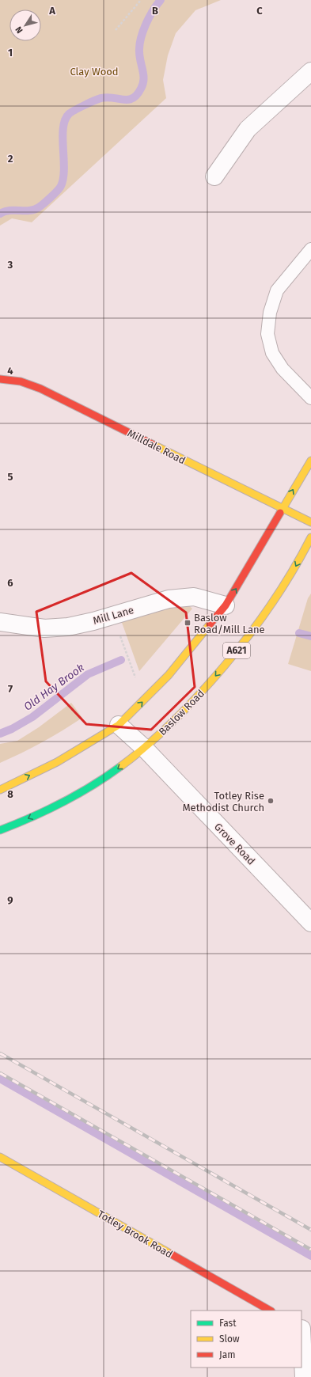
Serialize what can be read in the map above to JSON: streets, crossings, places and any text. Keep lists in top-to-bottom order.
{
  "streets": {
    "main road": [
      "Milldale Road",
      "A621",
      "Baslow Road",
      "Totley Brook Road"
    ],
    "street": ["Mill Lane", "Grove Road"]
  },
  "crossings": [
    ["Baslow Road", "Grove Road"]
  ],
  "water": ["Old Hay Brook"],
  "parks": ["Clay Wood"],
  "places": {
    "transit": ["Baslow Road/Mill Lane"],
    "other": ["Totley Rise Methodist Church"]
  },
  "legend": ["Fast", "Slow", "Jam"],
  "north": "bottom left",
  "grid": {
    "columns": ["A", "B", "C"],
    "rows": [
      "1",
      "2",
      "3",
      "4",
      "5",
      "6",
      "7",
      "8",
      "9"
    ]
  }
}
